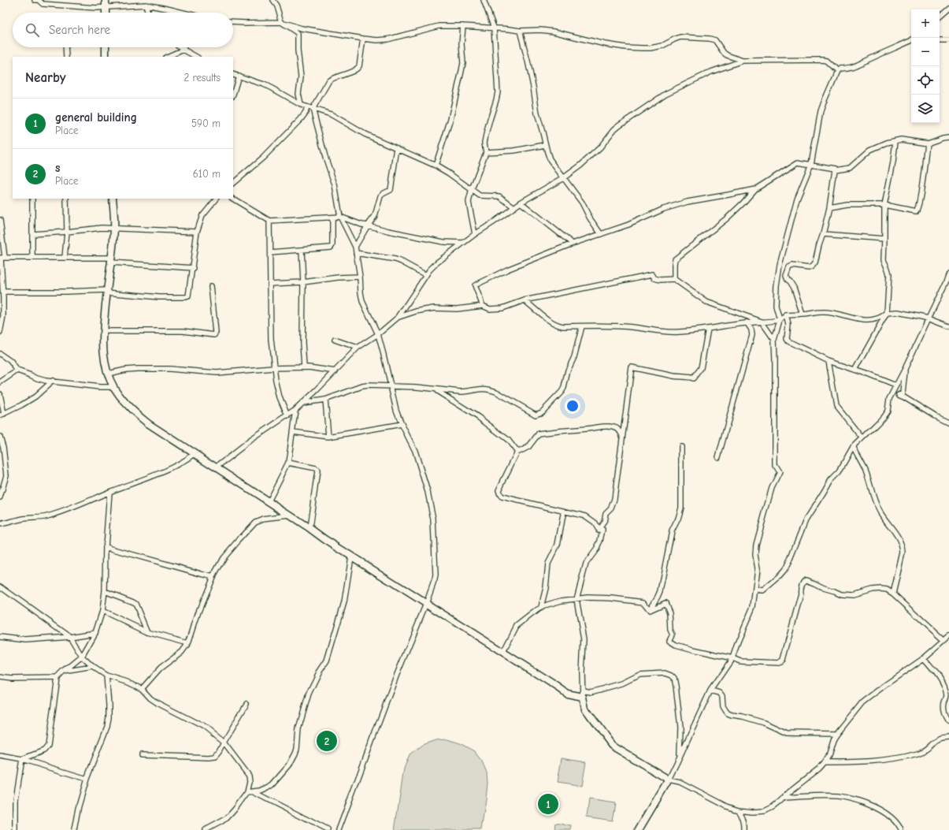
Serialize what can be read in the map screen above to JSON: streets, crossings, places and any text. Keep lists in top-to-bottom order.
{
  "page": {
    "map_buttons": ["+", "−"],
    "search": "Search here",
    "heading": ["Nearby", "2 results"],
    "list": [
      {
        "mark": "1",
        "name": "general building",
        "note": "Place",
        "value": "590 m"
      },
      {
        "mark": "2",
        "name": "s",
        "note": "Place",
        "value": "610 m"
      }
    ],
    "pins": ["2", "1"]
  }
}
